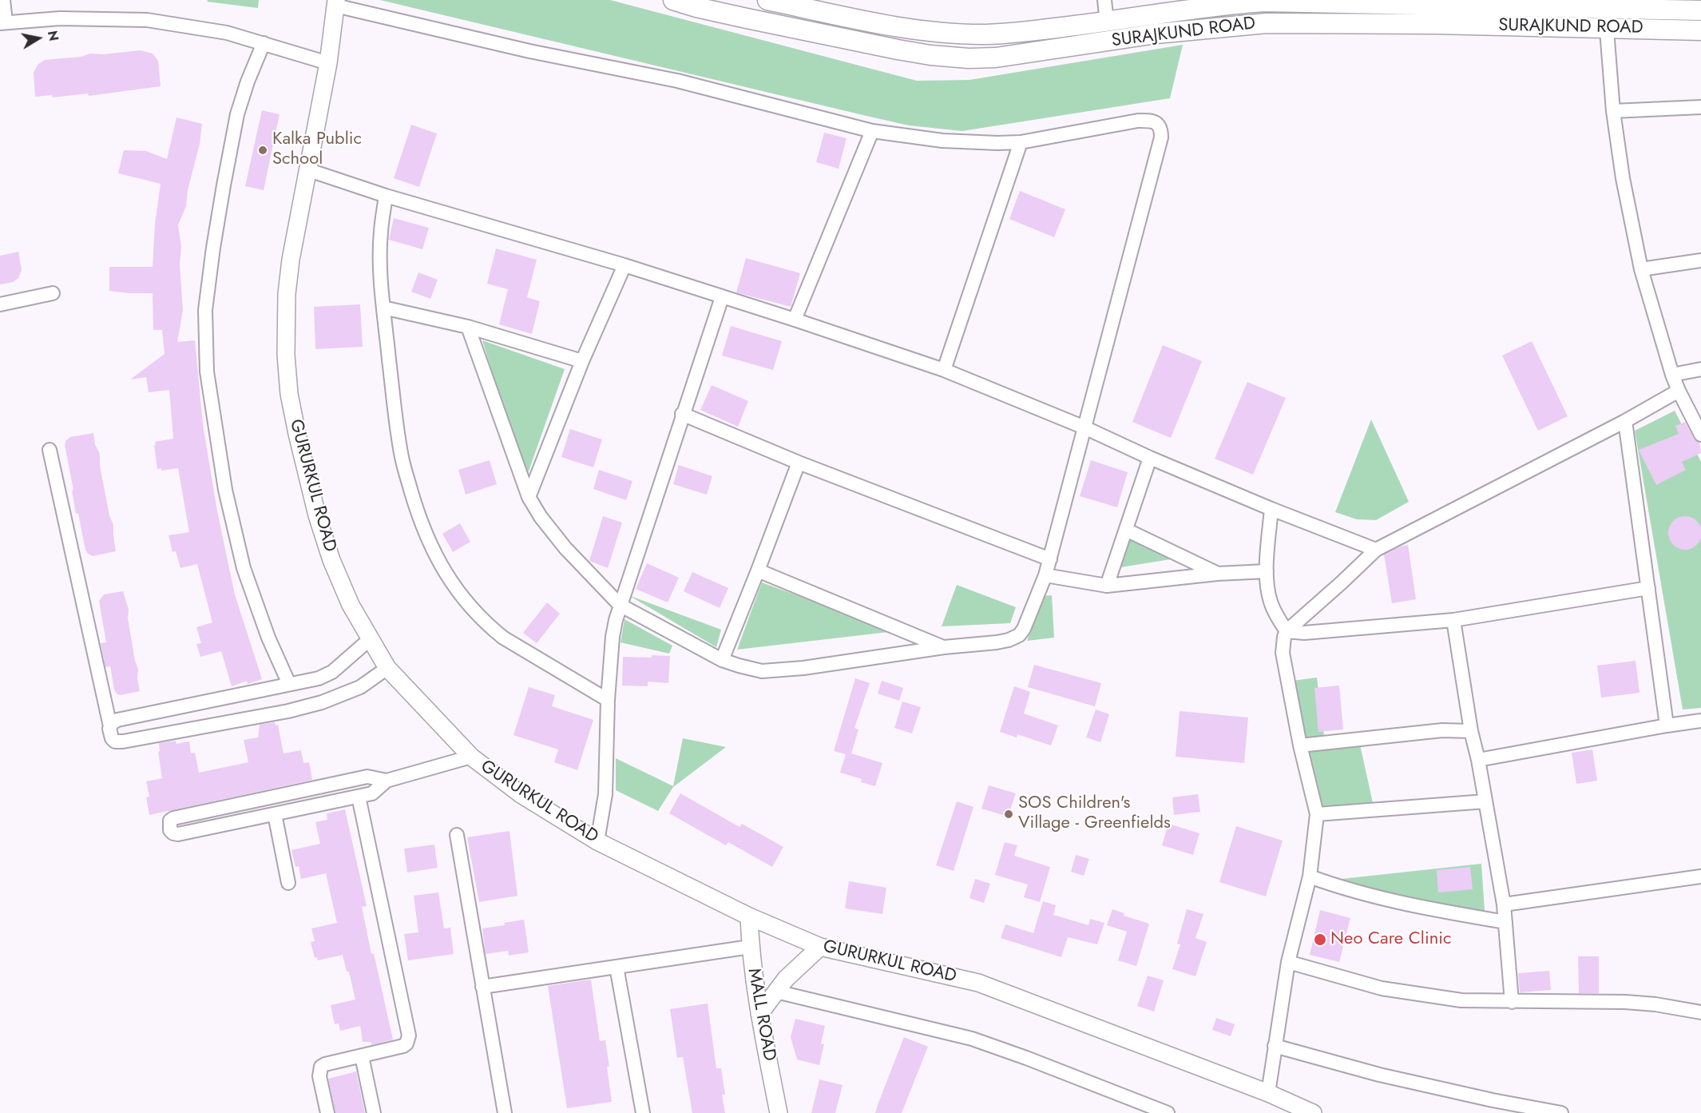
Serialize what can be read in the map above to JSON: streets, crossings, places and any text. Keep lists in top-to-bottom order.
{
  "streets": {
    "main road": ["SURAJKUND ROAD"],
    "street": ["GURURKUL ROAD", "MALL ROAD"]
  },
  "crossings": [
    ["GURURKUL ROAD", "MALL ROAD"]
  ],
  "places": ["Kalka Public School", "SOS Children's Village - Greenfields", "Neo Care Clinic"],
  "north": "right"
}
